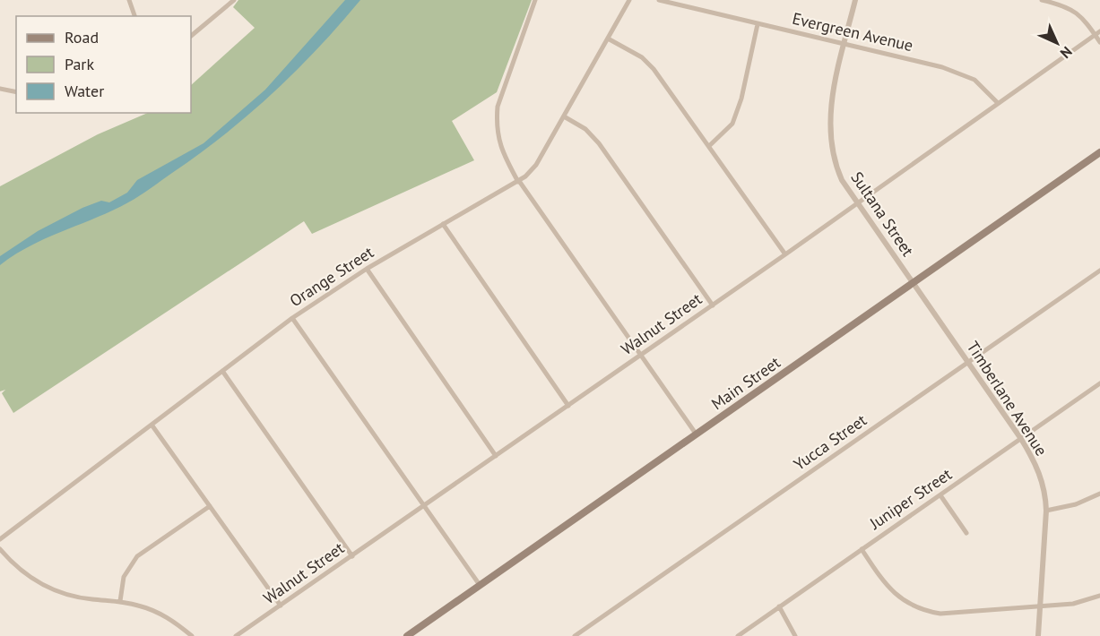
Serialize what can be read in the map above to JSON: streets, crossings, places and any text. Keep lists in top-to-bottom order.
{
  "streets": {
    "main road": ["Main Street"],
    "street": [
      "Evergreen Avenue",
      "Sultana Street",
      "Orange Street",
      "Walnut Street",
      "Timberlane Avenue",
      "Yucca Street",
      "Juniper Street"
    ]
  },
  "crossings": [
    ["Evergreen Avenue", "Sultana Street"],
    ["Evergreen Avenue", "Walnut Street"],
    ["Sultana Street", "Walnut Street"],
    ["Sultana Street", "Main Street"],
    ["Sultana Street", "Timberlane Avenue"],
    ["Main Street", "Timberlane Avenue"],
    ["Timberlane Avenue", "Yucca Street"],
    ["Timberlane Avenue", "Juniper Street"]
  ],
  "legend": ["Road", "Park", "Water"],
  "north": "bottom right"
}
